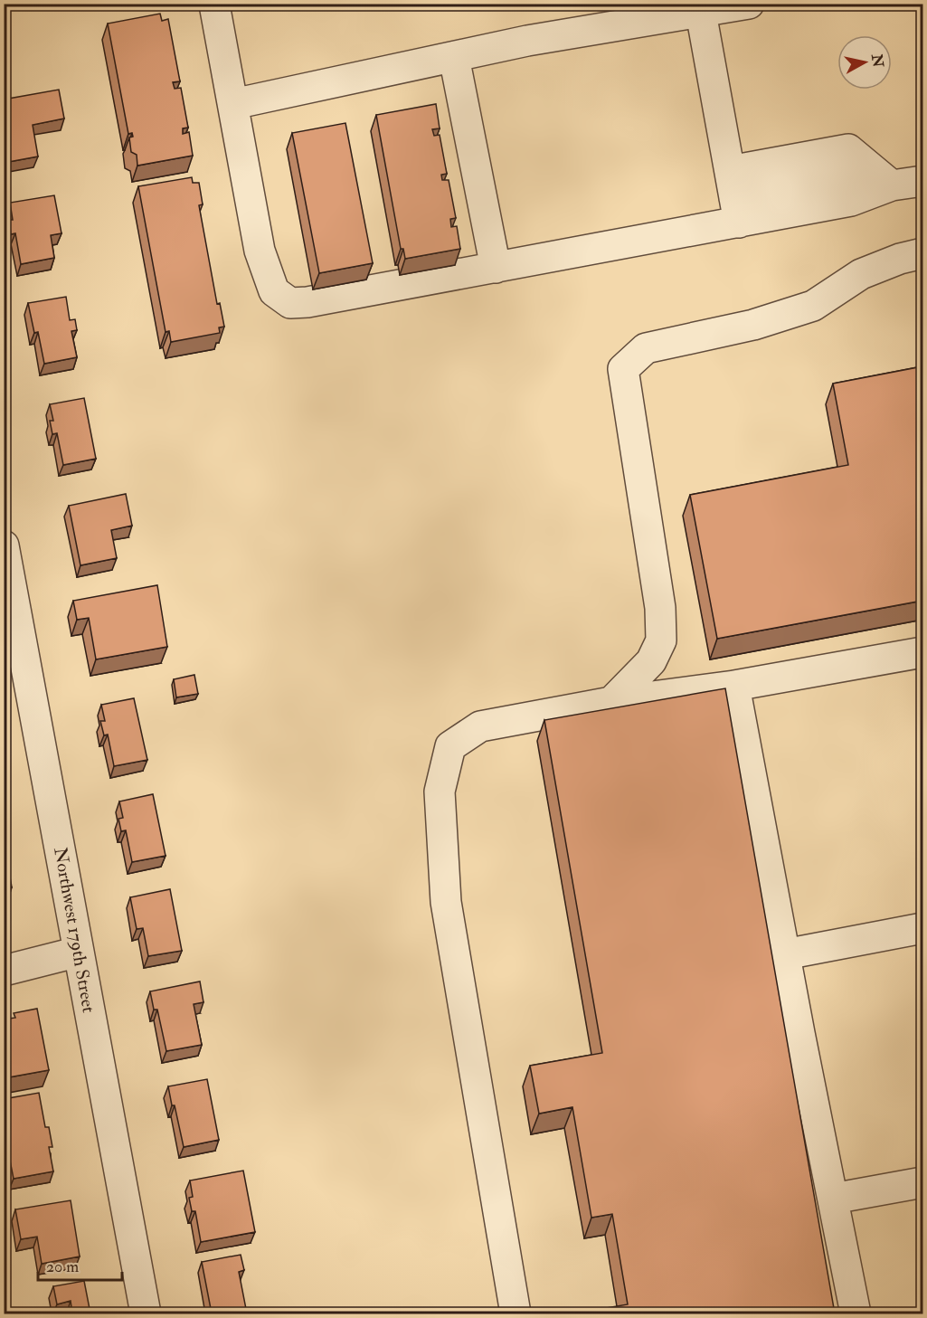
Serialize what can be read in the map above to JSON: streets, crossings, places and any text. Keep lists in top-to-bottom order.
{
  "streets": {
    "street": ["Northwest 179th Street"]
  },
  "scale_bar": "20 m",
  "north": "right"
}
